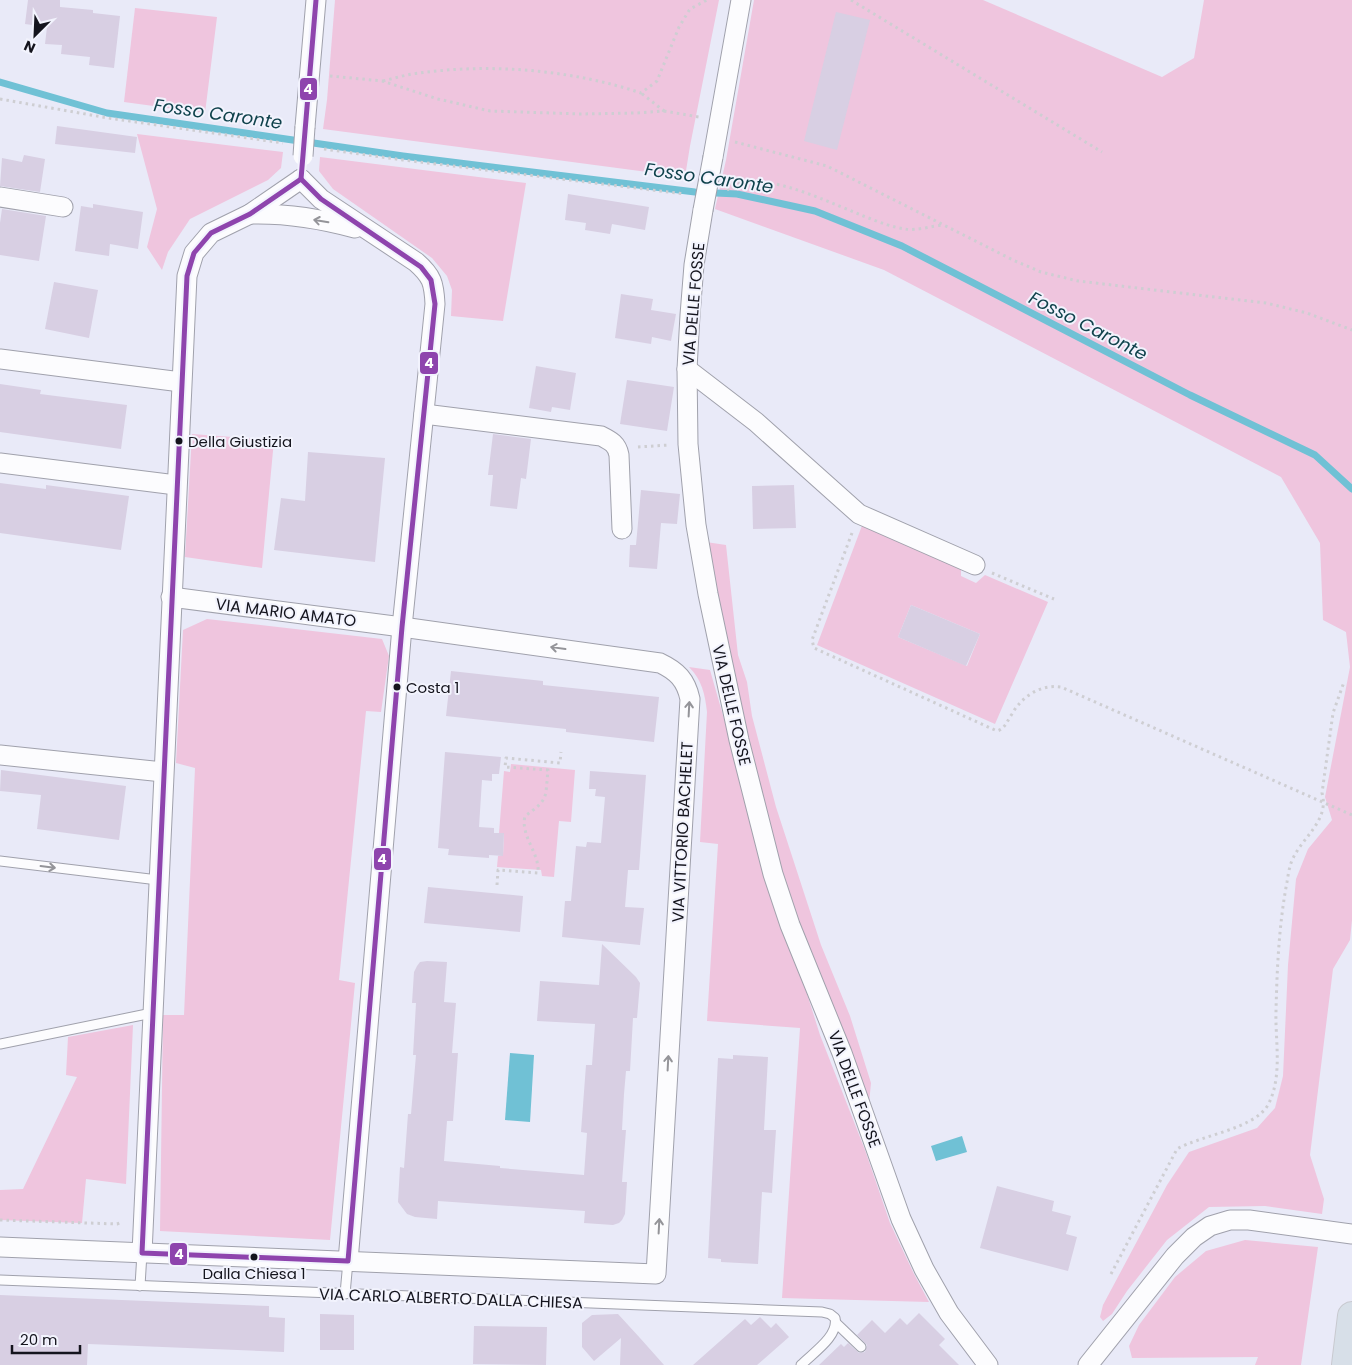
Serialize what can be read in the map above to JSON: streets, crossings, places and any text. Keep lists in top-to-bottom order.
{
  "streets": {
    "street": [
      "VIA DELLE FOSSE",
      "VIA MARIO AMATO",
      "VIA VITTORIO BACHELET",
      "VIA CARLO ALBERTO DALLA CHIESA"
    ]
  },
  "crossings": [
    ["VIA MARIO AMATO", "VIA VITTORIO BACHELET"],
    ["VIA VITTORIO BACHELET", "VIA CARLO ALBERTO DALLA CHIESA"]
  ],
  "water": ["Fosso Caronte"],
  "places": ["Della Giustizia", "Costa 1", "Dalla Chiesa 1"],
  "lines": ["transit line 4"],
  "scale_bar": "20 m",
  "north": "bottom left"
}
